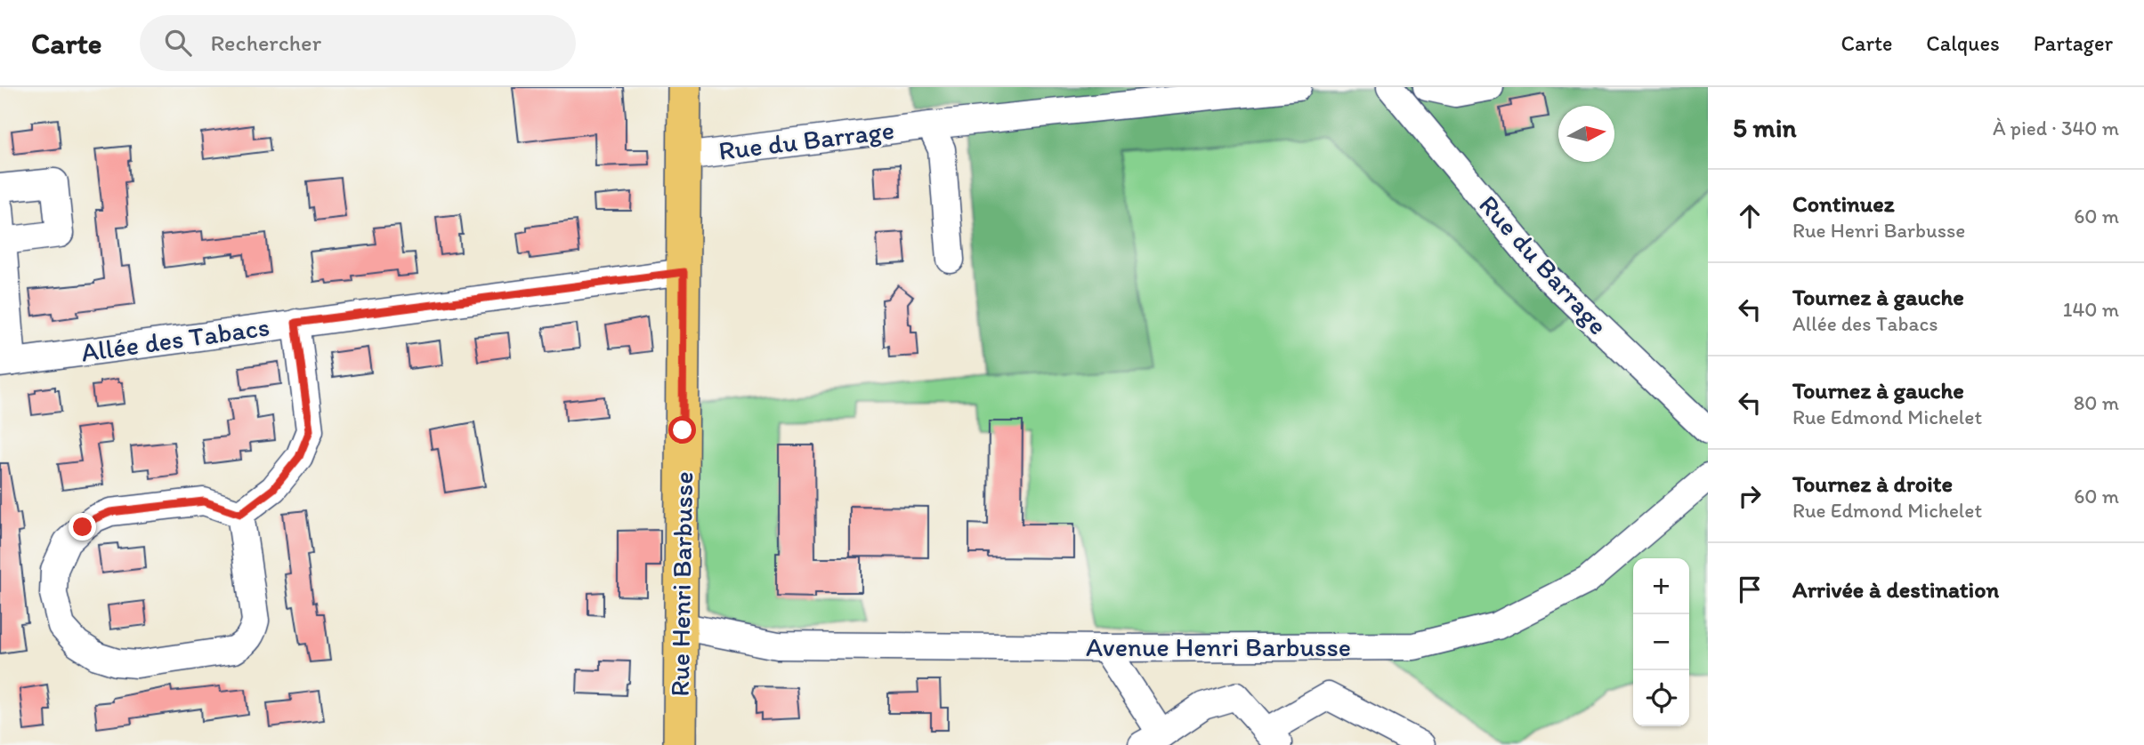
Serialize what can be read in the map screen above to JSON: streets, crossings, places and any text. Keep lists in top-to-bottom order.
{
  "streets": {
    "main road": ["Rue Henri Barbusse"],
    "street": ["Rue du Barrage", "Allée des Tabacs", "Avenue Henri Barbusse"]
  },
  "crossings": [
    ["Rue du Barrage", "Rue Henri Barbusse"],
    ["Allée des Tabacs", "Rue Henri Barbusse"],
    ["Rue Henri Barbusse", "Avenue Henri Barbusse"]
  ],
  "north": "right",
  "page": {
    "header": "Carte",
    "search": "Rechercher",
    "nav": ["Carte", "Calques", "Partager"],
    "heading": ["5 min", "À pied · 340 m"],
    "list": [
      ["Continuez", "Rue Henri Barbusse", "60 m"],
      ["Tournez à gauche", "Allée des Tabacs", "140 m"],
      ["Tournez à gauche", "Rue Edmond Michelet", "80 m"],
      ["Tournez à droite", "Rue Edmond Michelet", "60 m"],
      "Arrivée à destination"
    ],
    "map_buttons": ["+", "−"]
  }
}
